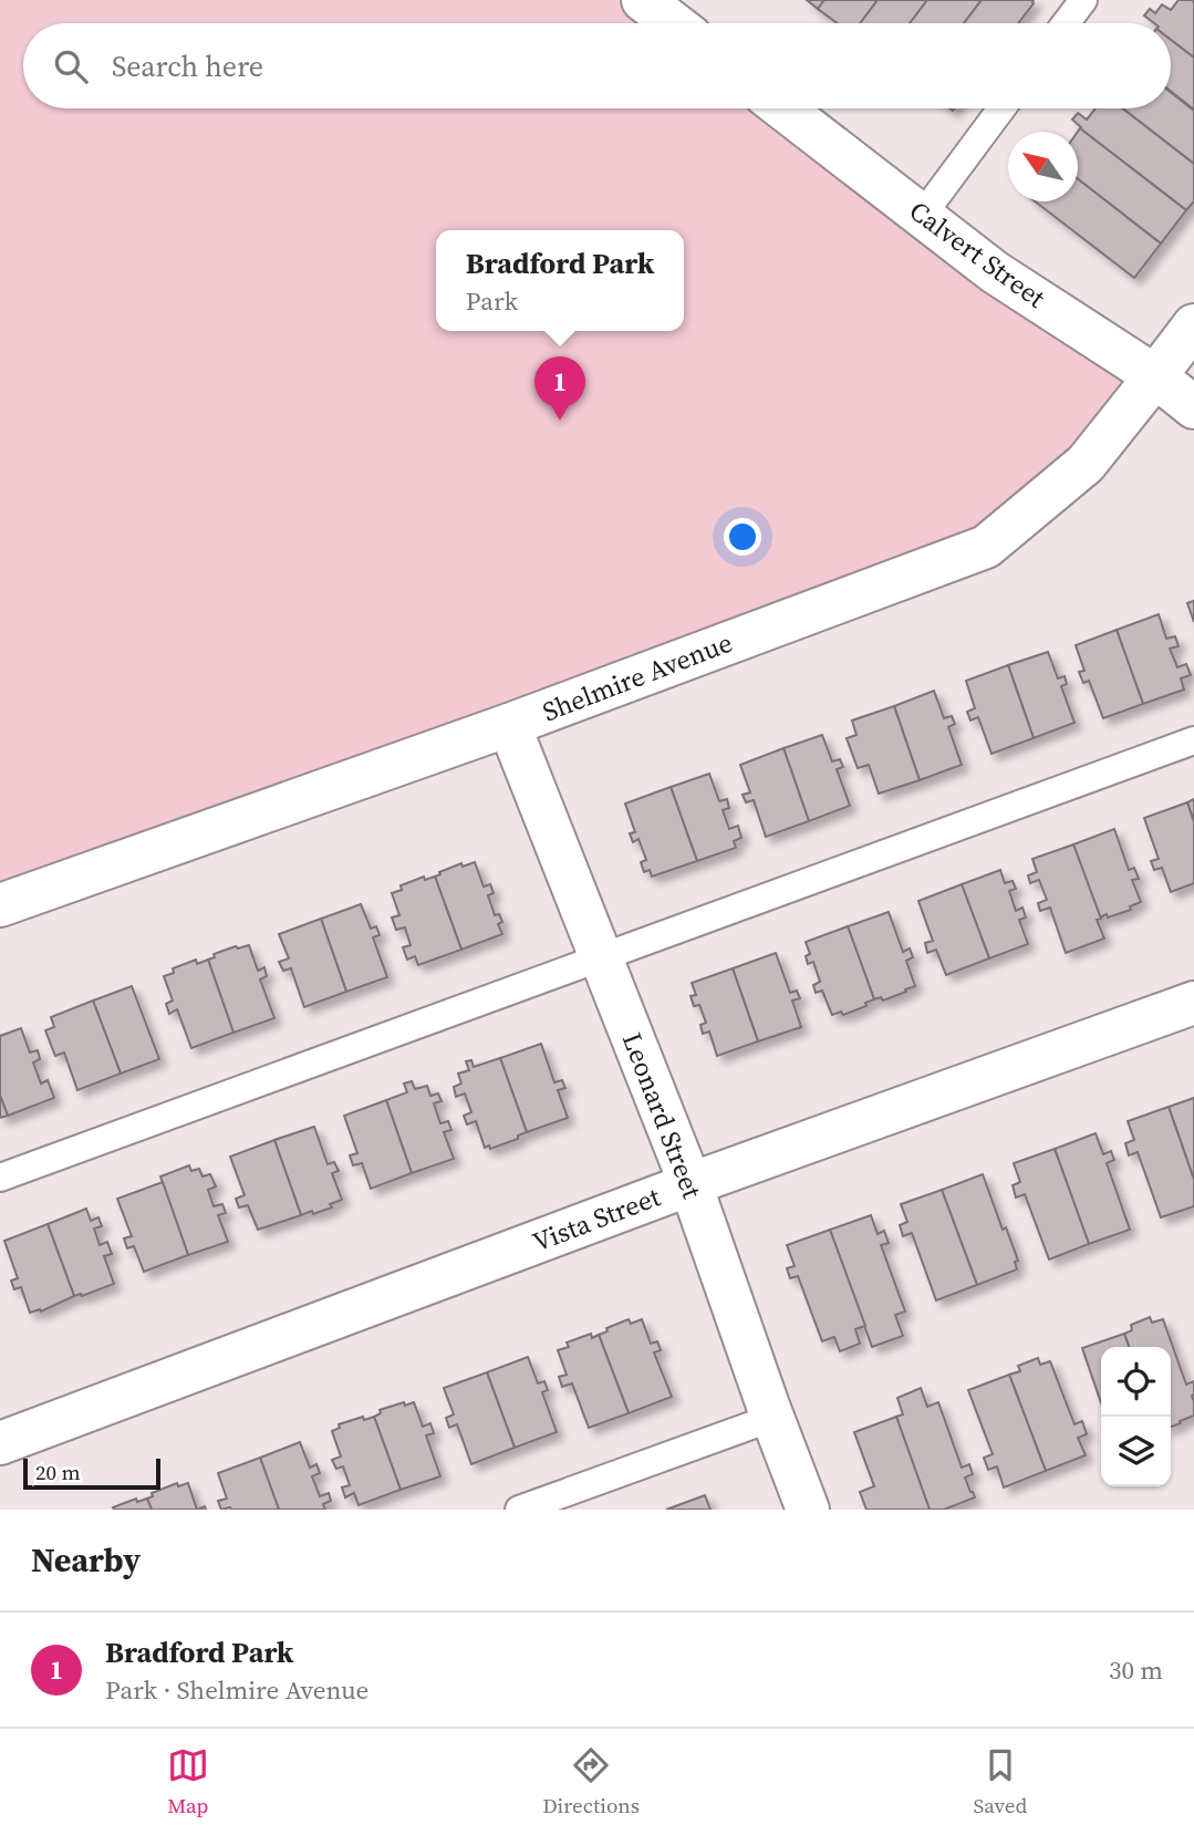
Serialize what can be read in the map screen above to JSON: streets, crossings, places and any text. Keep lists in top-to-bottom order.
{
  "streets": {
    "street": [
      "Calvert Street",
      "Shelmire Avenue",
      "Leonard Street",
      "Vista Street"
    ]
  },
  "crossings": [
    ["Calvert Street", "Shelmire Avenue"],
    ["Shelmire Avenue", "Leonard Street"],
    ["Leonard Street", "Vista Street"]
  ],
  "scale_bar": "20 m",
  "north": "top left",
  "page": {
    "search": "Search here",
    "popup": ["Bradford Park", "Park"],
    "pins": "1",
    "scale": "20 m",
    "heading": "Nearby",
    "list": [
      {
        "mark": "1",
        "name": "Bradford Park",
        "note": "Park · Shelmire Avenue",
        "value": "30 m"
      }
    ],
    "nav": ["Map", "Directions", "Saved"]
  }
}
